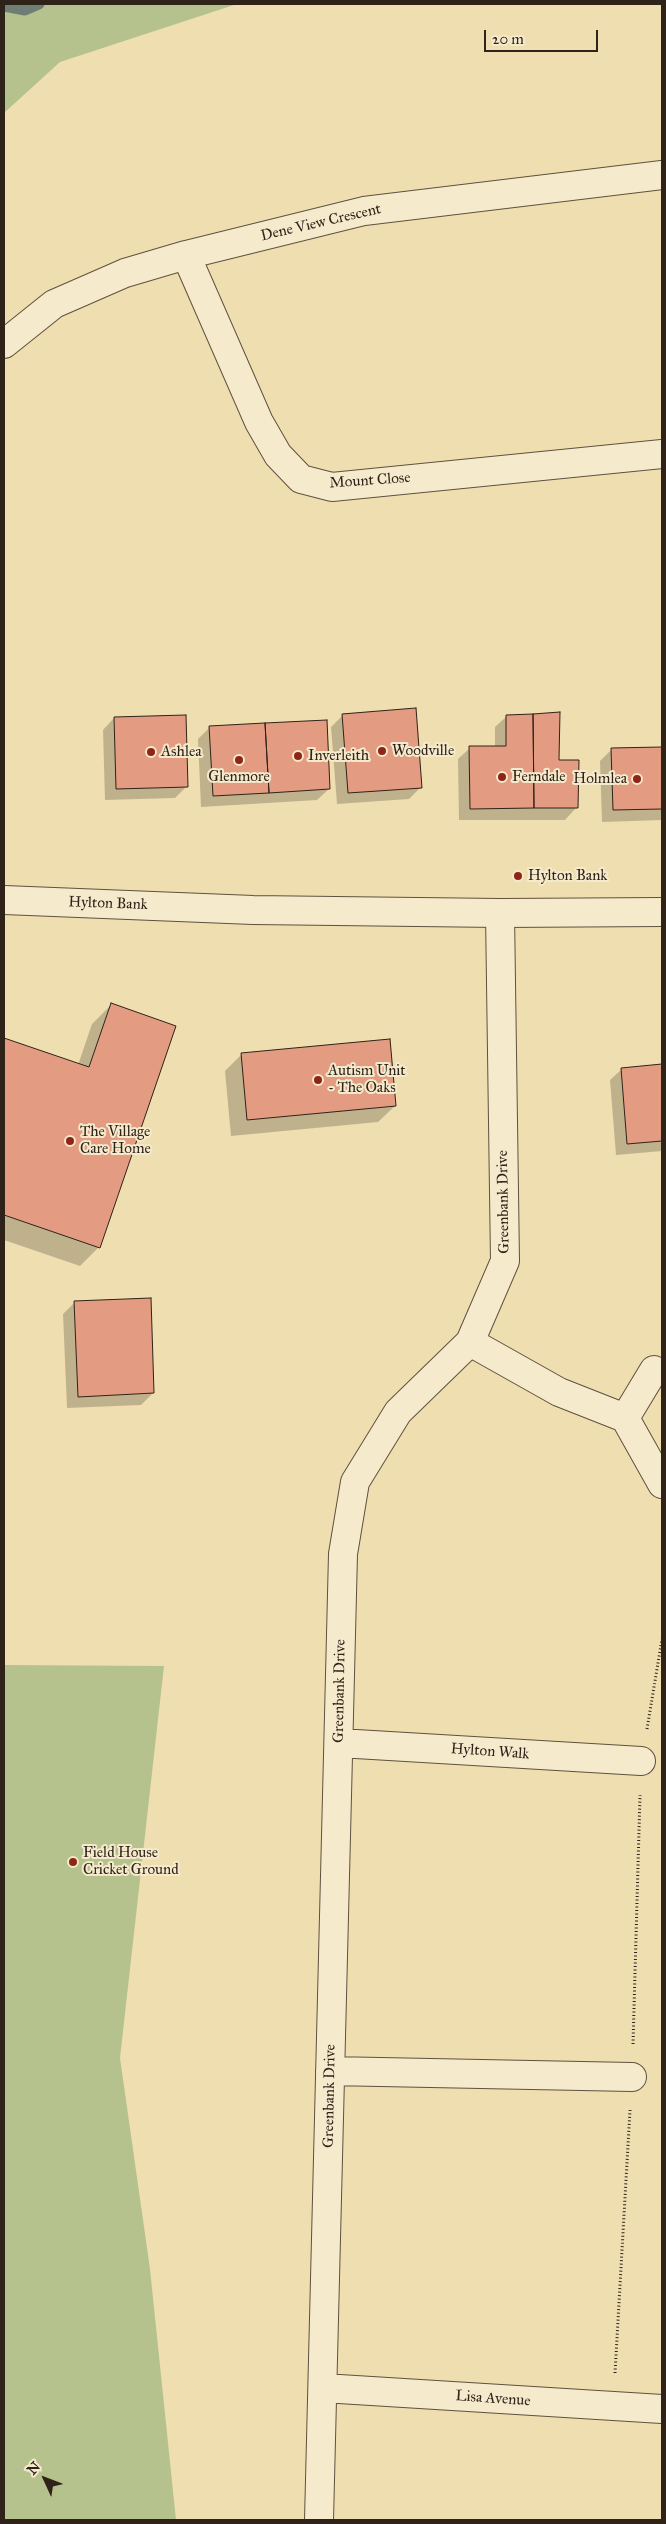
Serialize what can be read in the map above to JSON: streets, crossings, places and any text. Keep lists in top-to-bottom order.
{
  "streets": {
    "street": [
      "Dene View Crescent",
      "Mount Close",
      "Hylton Bank",
      "Greenbank Drive",
      "Hylton Walk",
      "Lisa Avenue"
    ]
  },
  "crossings": [
    ["Dene View Crescent", "Mount Close"],
    ["Hylton Bank", "Greenbank Drive"],
    ["Greenbank Drive", "Hylton Walk"],
    ["Greenbank Drive", "Lisa Avenue"]
  ],
  "places": [
    "Woodville",
    "Ashlea",
    "Inverleith",
    "Glenmore",
    "Ferndale",
    "Holmlea",
    "Hylton Bank",
    "Autism Unit - The Oaks",
    "The Village Care Home",
    "Field House Cricket Ground"
  ],
  "scale_bar": "20 m",
  "north": "top left"
}
